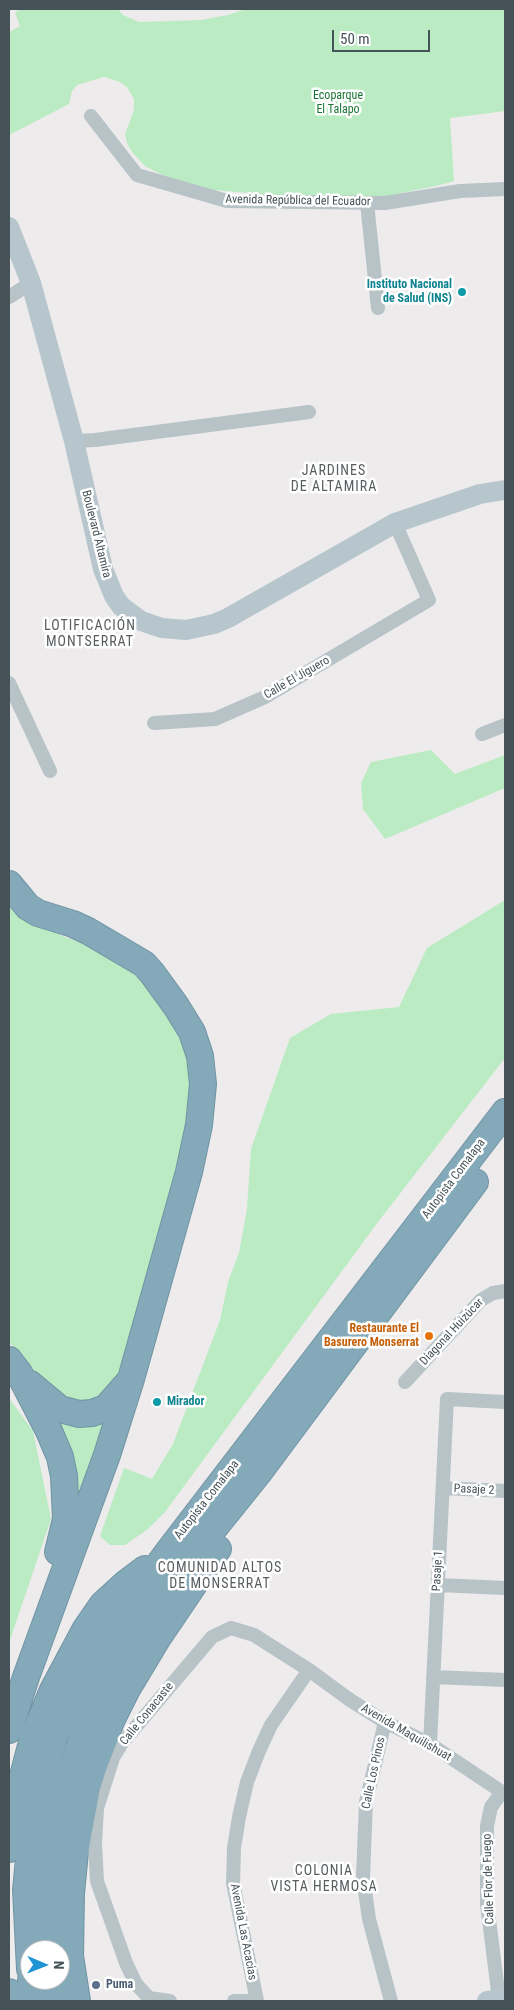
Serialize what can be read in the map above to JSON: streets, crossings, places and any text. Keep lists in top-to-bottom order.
{
  "streets": {
    "highway": ["Autopista Comalapa"],
    "street": [
      "Avenida República del Ecuador",
      "Boulevard Altamira",
      "Calle El Jiguero",
      "Diagonal Huizúcar",
      "Pasaje 2",
      "Pasaje 1",
      "Calle Conacaste",
      "Avenida Maquilishuat",
      "Calle Los Pinos",
      "Calle Flor de Fuego",
      "Avenida Las Acacias"
    ]
  },
  "crossings": [
    ["Boulevard Altamira", "Calle El Jiguero"],
    ["Pasaje 2", "Pasaje 1"],
    ["Pasaje 1", "Avenida Maquilishuat"],
    ["Calle Conacaste", "Avenida Maquilishuat"],
    ["Calle Conacaste", "Avenida Las Acacias"],
    ["Avenida Maquilishuat", "Calle Los Pinos"],
    ["Avenida Maquilishuat", "Calle Flor de Fuego"],
    ["Avenida Maquilishuat", "Avenida Las Acacias"]
  ],
  "districts": [
    "JARDINES DE ALTAMIRA",
    "LOTIFICACIÓN MONTSERRAT",
    "COMUNIDAD ALTOS DE MONSERRAT",
    "COLONIA VISTA HERMOSA"
  ],
  "parks": ["Ecoparque El Talapo"],
  "places": [
    "Instituto Nacional de Salud (INS)",
    "Restaurante El Basurero Monserrat",
    "Mirador",
    "Puma"
  ],
  "scale_bar": "50 m",
  "north": "right"
}
